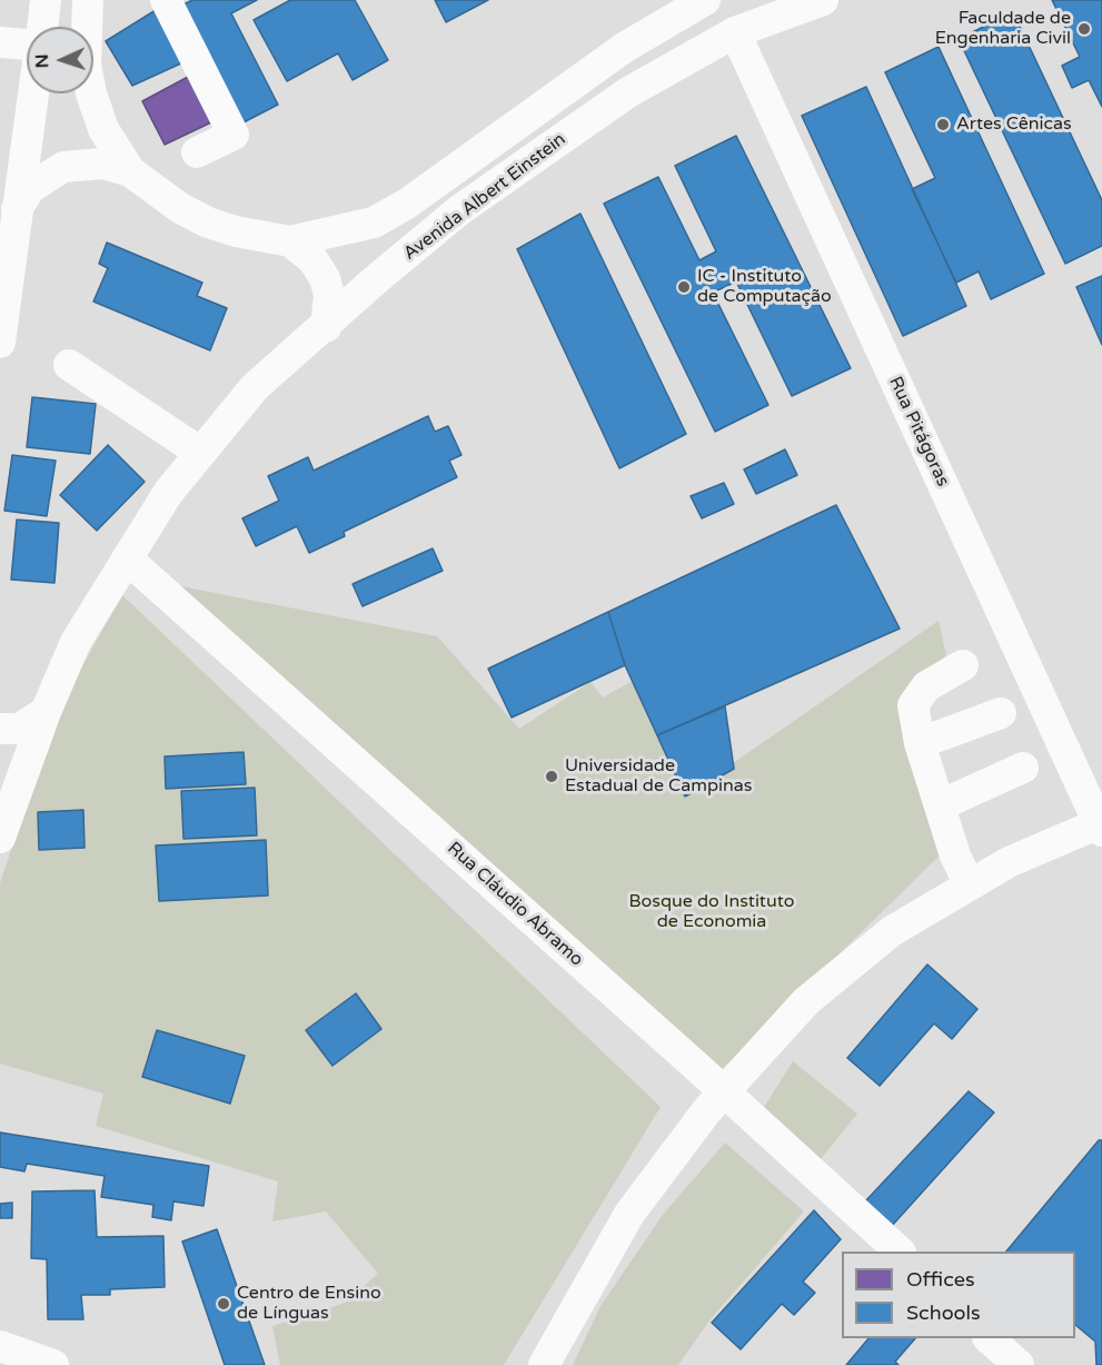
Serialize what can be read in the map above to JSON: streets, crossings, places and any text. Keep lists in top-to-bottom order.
{
  "streets": {
    "street": ["Avenida Albert Einstein", "Rua Pitágoras", "Rua Cláudio Abramo"]
  },
  "crossings": [
    ["Avenida Albert Einstein", "Rua Pitágoras"],
    ["Avenida Albert Einstein", "Rua Cláudio Abramo"]
  ],
  "parks": ["Bosque do Instituto de Economia"],
  "places": [
    "Faculdade de Engenharia Civil",
    "Artes Cênicas",
    "IC - Instituto de Computação",
    "Universidade Estadual de Campinas",
    "Centro de Ensino de Línguas"
  ],
  "legend": ["Offices", "Schools"],
  "north": "left"
}
